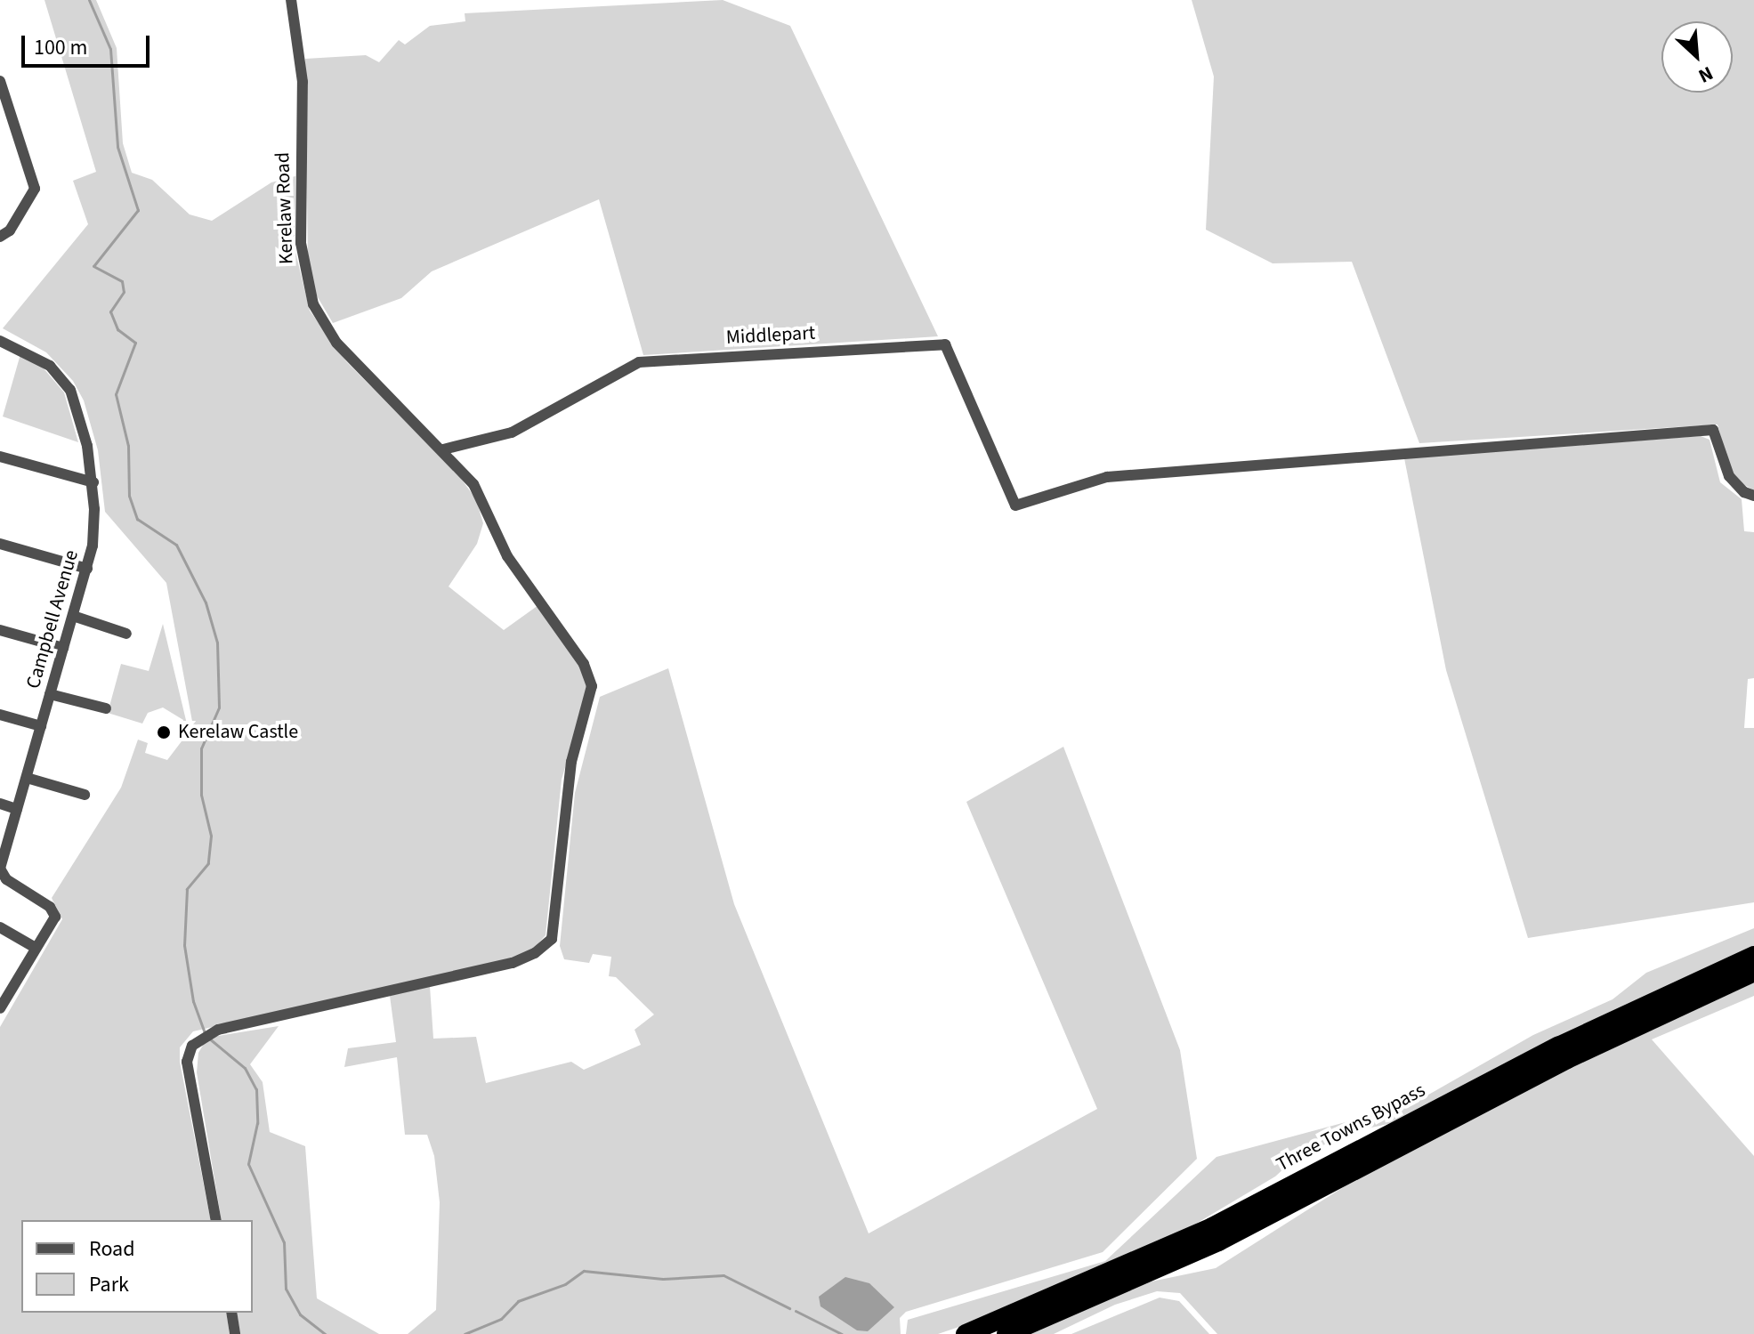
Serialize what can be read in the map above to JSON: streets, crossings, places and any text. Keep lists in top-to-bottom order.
{
  "streets": {
    "highway": ["Three Towns Bypass"],
    "street": ["Kerelaw Road", "Middlepart", "Campbell Avenue"]
  },
  "crossings": [
    ["Kerelaw Road", "Middlepart"]
  ],
  "places": ["Kerelaw Castle"],
  "legend": ["Road", "Park"],
  "scale_bar": "100 m",
  "north": "bottom right"
}
